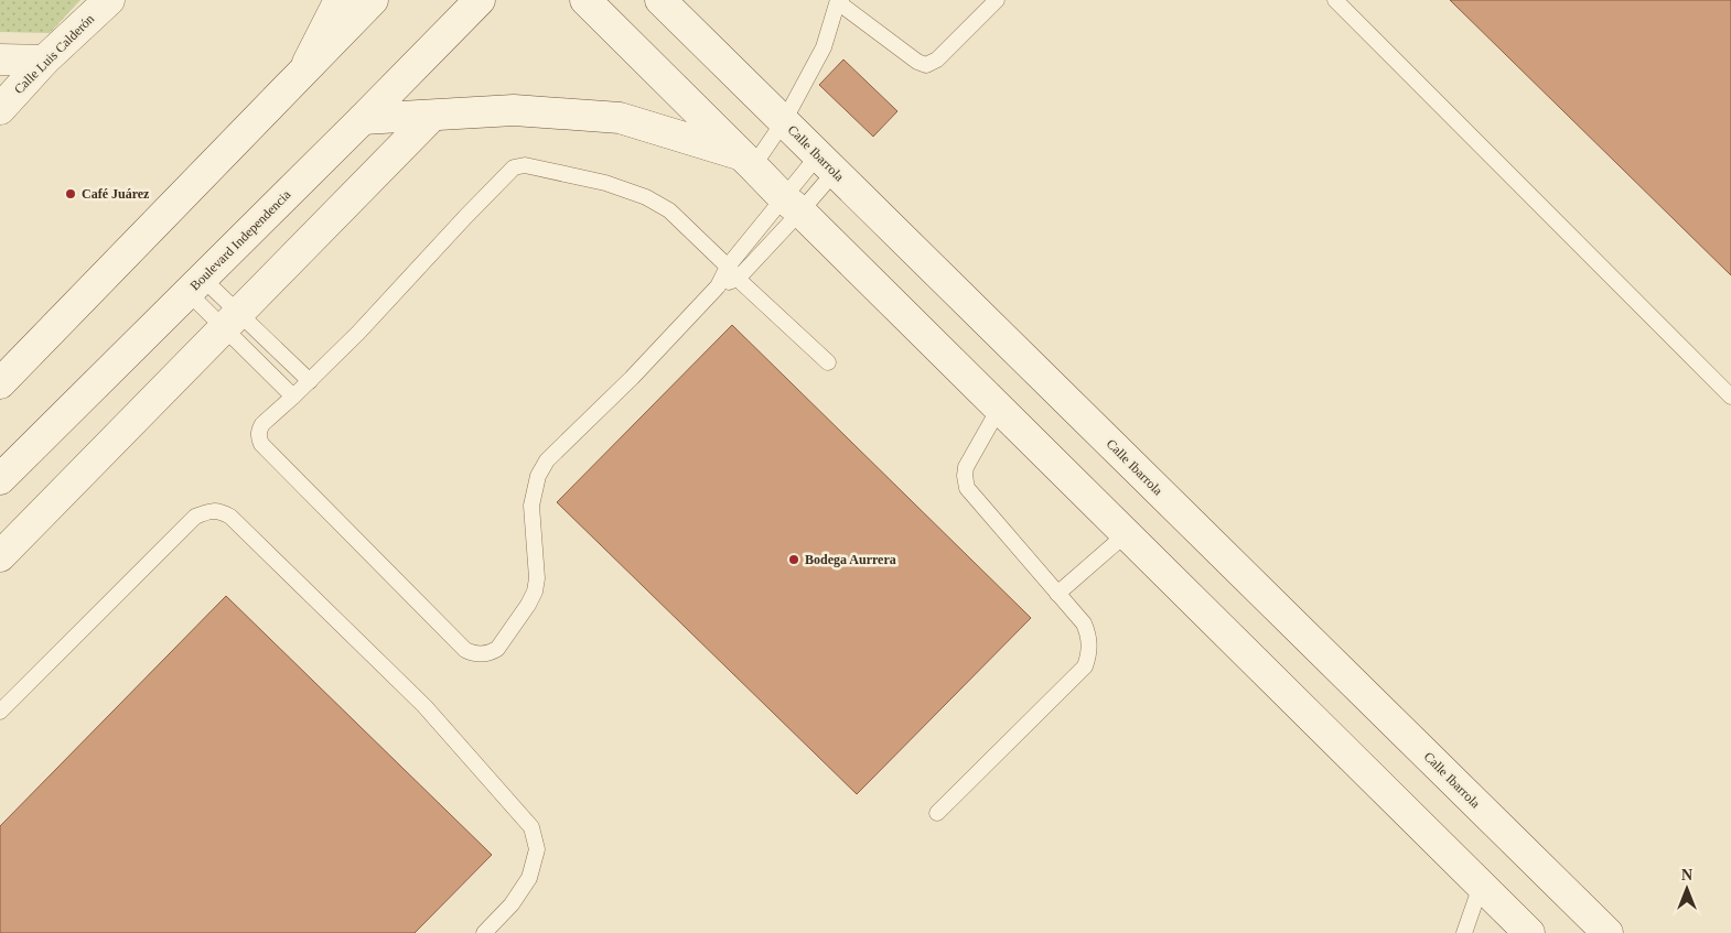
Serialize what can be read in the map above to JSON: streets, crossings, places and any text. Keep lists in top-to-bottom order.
{
  "streets": {
    "main road": ["Calle Luis Calderón", "Calle Ibarrola", "Boulevard Independencia"]
  },
  "places": ["Café Juárez", "Bodega Aurrera"],
  "north": "top"
}
